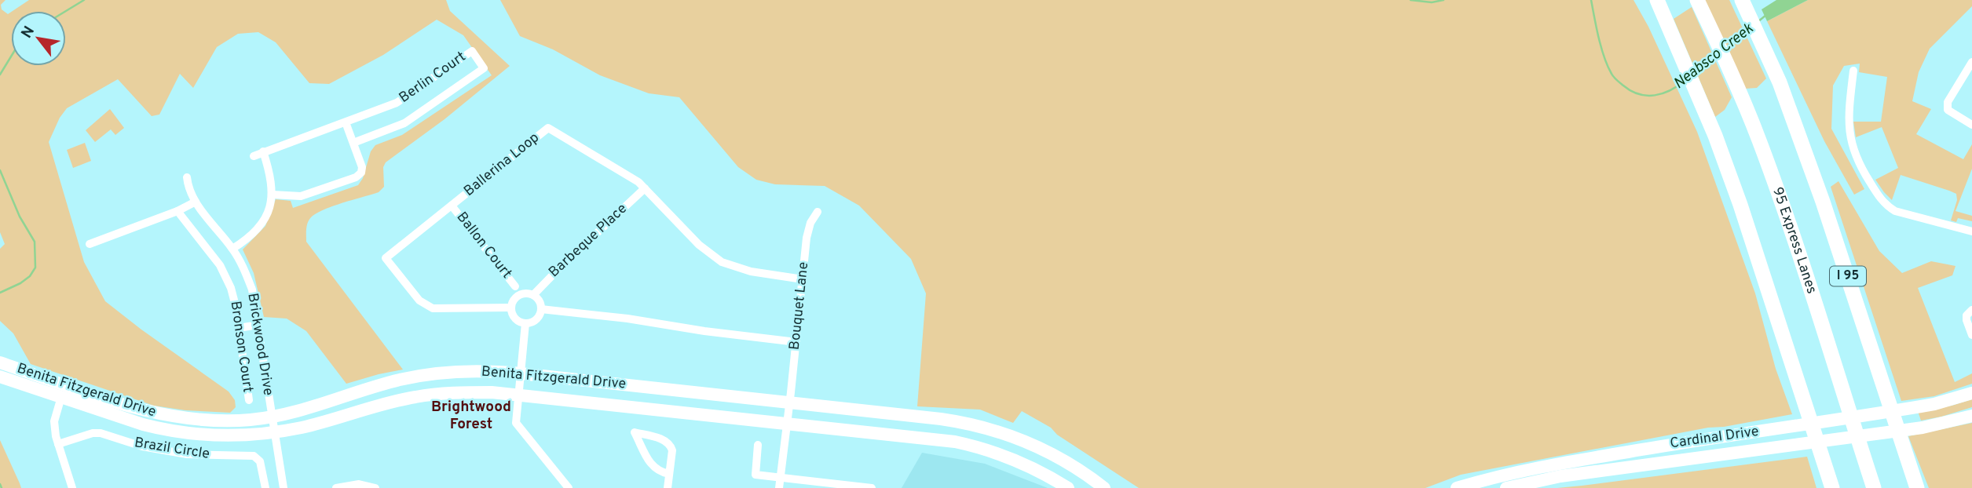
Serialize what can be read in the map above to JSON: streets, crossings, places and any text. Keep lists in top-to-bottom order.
{
  "streets": {
    "highway": ["95 Express Lanes", "I 95"],
    "main road": ["Benita Fitzgerald Drive", "Cardinal Drive"],
    "street": [
      "Berlin Court",
      "Ballerina Loop",
      "Barbeque Place",
      "Ballon Court",
      "Bouquet Lane",
      "Brickwood Drive",
      "Bronson Court",
      "Brazil Circle"
    ]
  },
  "crossings": [
    ["Ballerina Loop", "Barbeque Place"],
    ["Ballerina Loop", "Ballon Court"],
    ["Ballerina Loop", "Bouquet Lane"],
    ["Bouquet Lane", "Benita Fitzgerald Drive"],
    ["Brickwood Drive", "Benita Fitzgerald Drive"]
  ],
  "districts": ["Brightwood Forest"],
  "water": ["Neabsco Creek"],
  "north": "top left"
}
